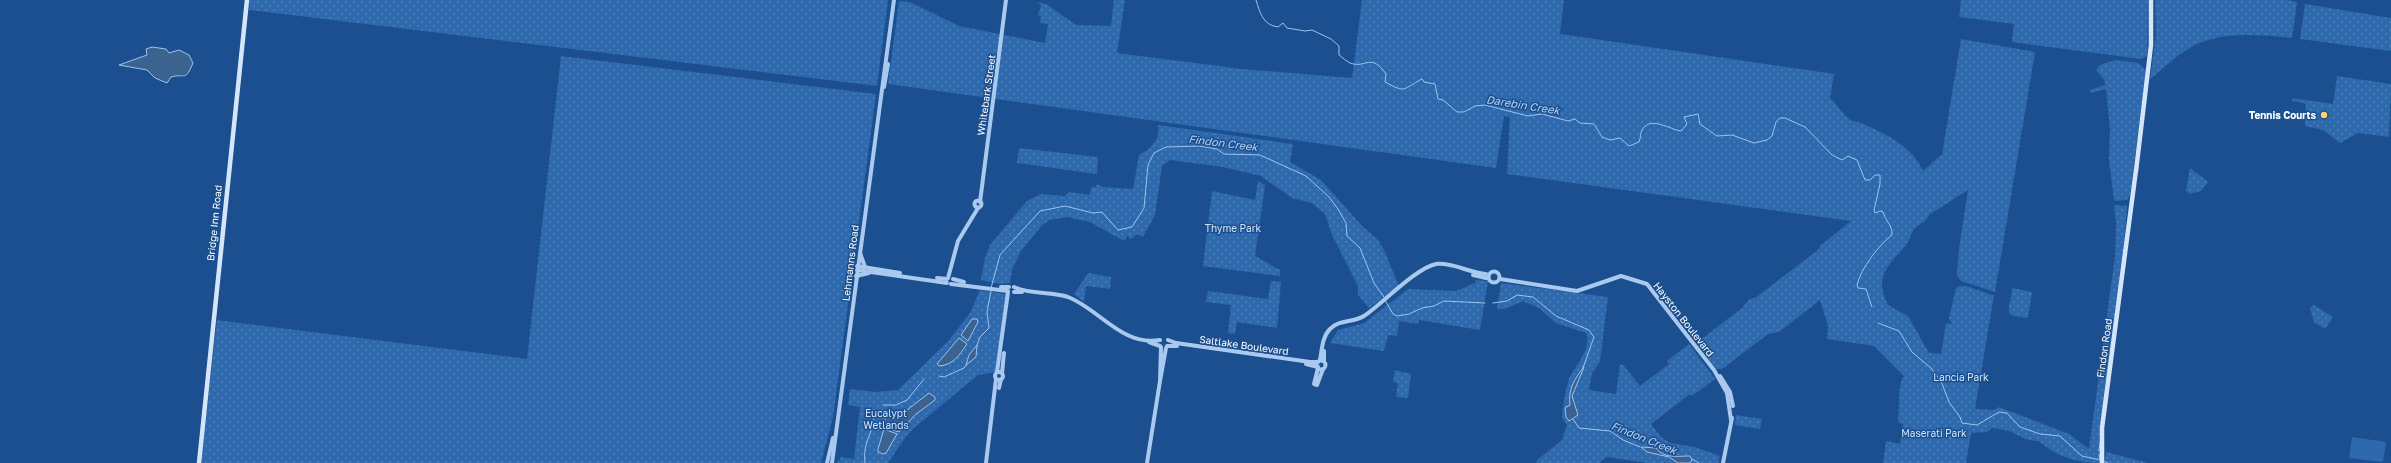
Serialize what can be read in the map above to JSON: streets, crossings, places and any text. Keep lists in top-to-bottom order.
{
  "streets": {
    "main road": ["Bridge Inn Road", "Findon Road"],
    "street": [
      "Whitebark Street",
      "Lehmanns Road",
      "Hayston Boulevard",
      "Saltlake Boulevard"
    ]
  },
  "water": ["Darebin Creek", "Findon Creek"],
  "parks": [
    "Thyme Park",
    "Lancia Park",
    "Eucalypt Wetlands",
    "Maserati Park"
  ],
  "places": ["Tennis Courts"]
}
